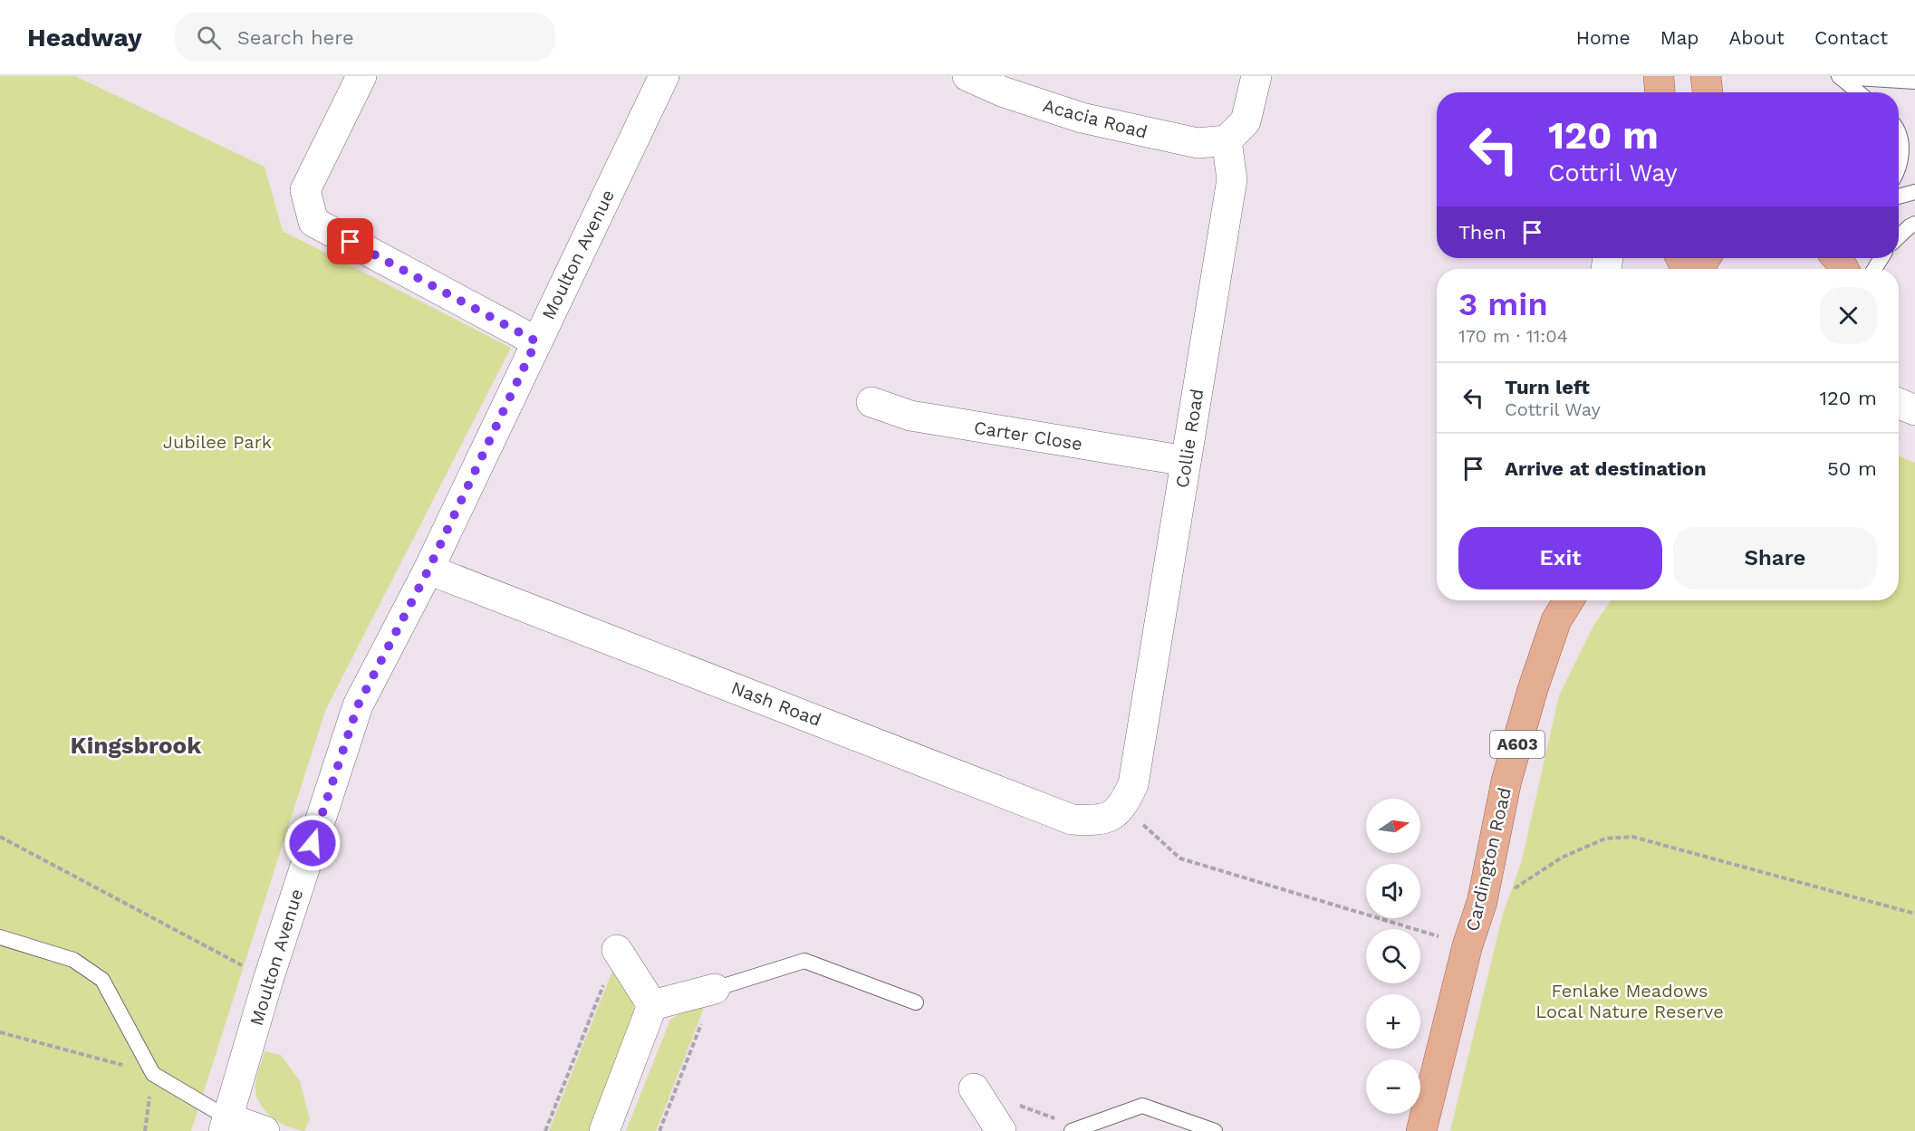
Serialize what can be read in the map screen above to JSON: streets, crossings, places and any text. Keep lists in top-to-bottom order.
{
  "streets": {
    "main road": ["A603", "Cardington Road"],
    "street": [
      "Acacia Road",
      "Moulton Avenue",
      "Carter Close",
      "Collie Road",
      "Nash Road"
    ]
  },
  "crossings": [
    ["Acacia Road", "Collie Road"],
    ["Moulton Avenue", "Nash Road"],
    ["Carter Close", "Collie Road"],
    ["Collie Road", "Nash Road"]
  ],
  "districts": ["Kingsbrook"],
  "parks": ["Jubilee Park", "Fenlake Meadows Local Nature Reserve"],
  "north": "right",
  "page": {
    "header": "Headway",
    "search": "Search here",
    "nav": [
      "Home",
      "Map",
      "About",
      "Contact"
    ],
    "turn": ["120 m", "Cottril Way"],
    "then": "Then",
    "heading": ["3 min", "170 m · 11:04"],
    "list": [
      {
        "name": "Turn left",
        "note": "Cottril Way",
        "value": "120 m"
      },
      {
        "name": "Arrive at destination",
        "value": "50 m"
      }
    ],
    "buttons": ["Exit", "Share"],
    "map_buttons": ["+", "−"]
  }
}
